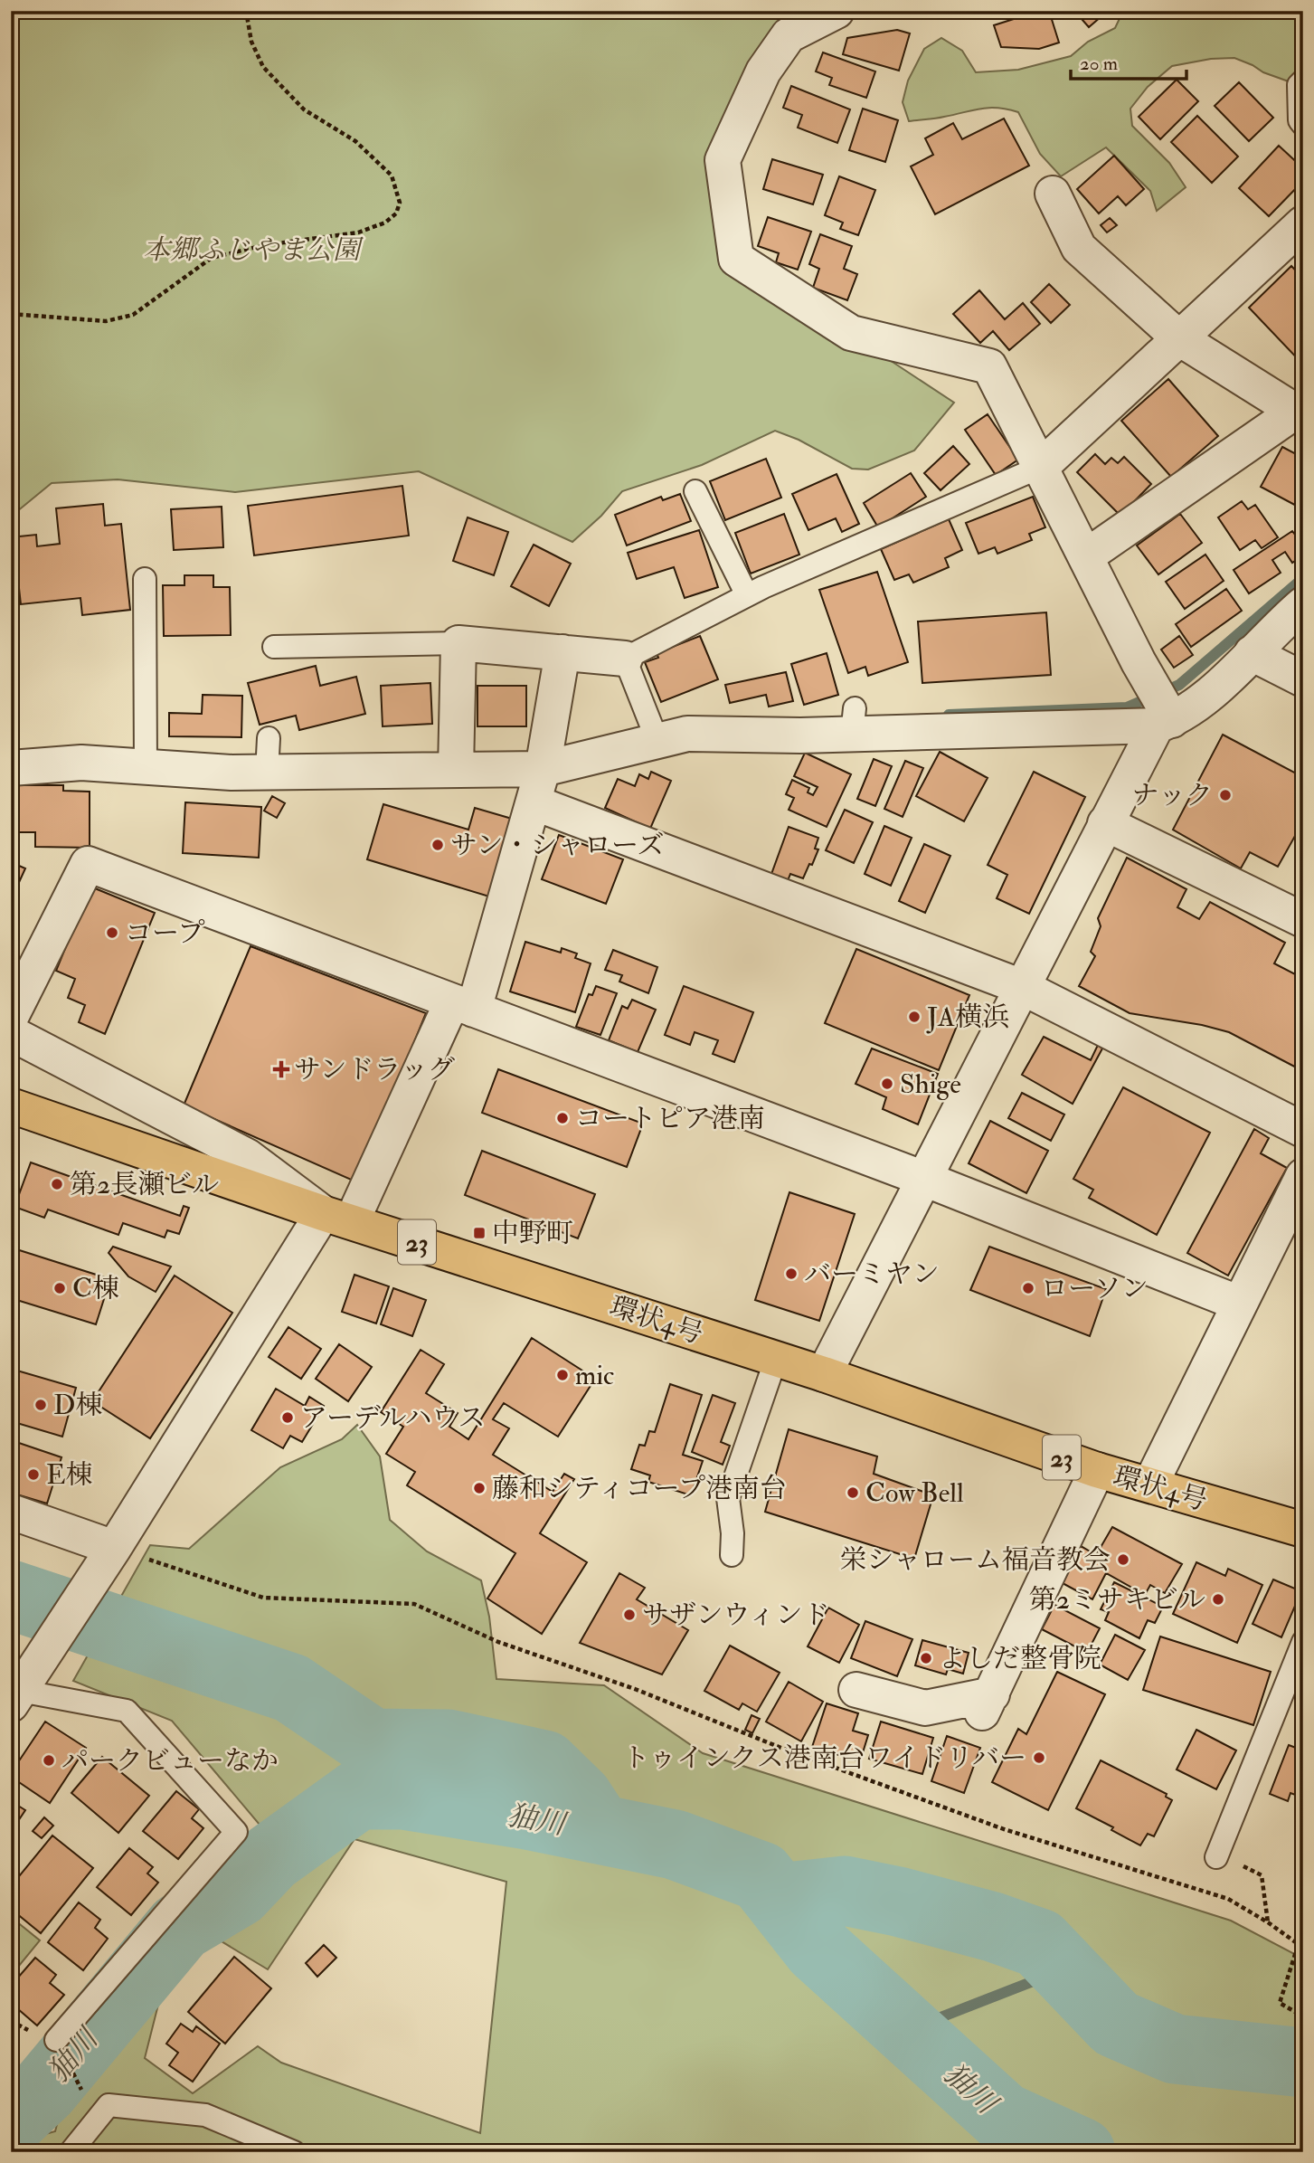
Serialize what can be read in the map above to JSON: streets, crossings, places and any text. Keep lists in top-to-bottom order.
{
  "streets": {
    "main road": ["23", "環状4号"]
  },
  "water": ["㹨川"],
  "parks": ["本郷ふじやま公園"],
  "places": {
    "other": [
      "ナック",
      "サン・シャローズ",
      "コープ",
      "JA横浜",
      "Shige",
      "コートピア港南",
      "第2長瀬ビル",
      "バーミヤン",
      "C棟",
      "ローソン",
      "mic",
      "D棟",
      "アーデルハウス",
      "E棟",
      "藤和シティコープ港南台",
      "Cow Bell",
      "栄シャローム福音教会",
      "第2ミサキビル",
      "サザンウィンド",
      "よしだ整骨院",
      "トゥインクス港南台ワイドリバー",
      "パークビューなか"
    ],
    "health": ["サンドラッグ"],
    "transit": ["中野町"]
  },
  "scale_bar": "20 m"
}
